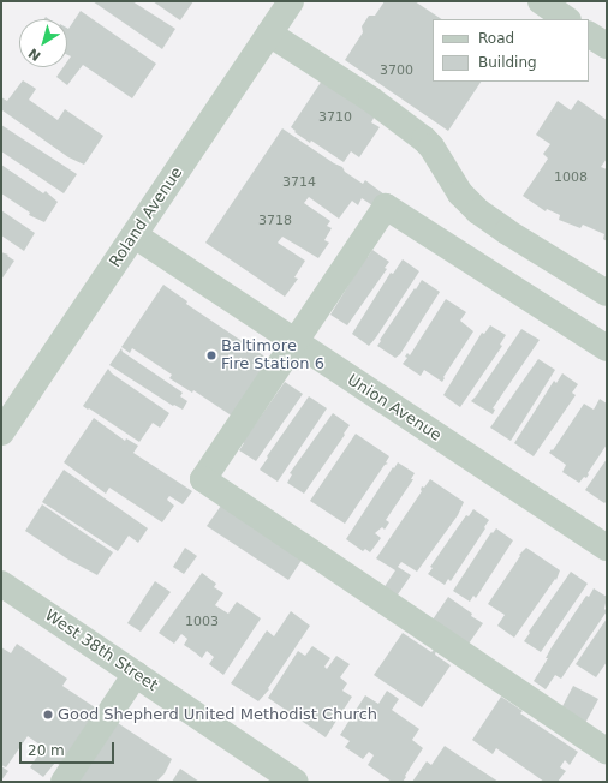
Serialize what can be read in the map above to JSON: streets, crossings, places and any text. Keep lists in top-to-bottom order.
{
  "streets": {
    "street": ["Roland Avenue", "Union Avenue", "West 38th Street"]
  },
  "crossings": [
    ["Roland Avenue", "Union Avenue"]
  ],
  "places": ["Baltimore Fire Station 6", "Good Shepherd United Methodist Church"],
  "house_numbers": [
    "3700",
    "3710",
    "1008",
    "3714",
    "3718",
    "1003"
  ],
  "legend": ["Road", "Building"],
  "scale_bar": "20 m",
  "north": "bottom left"
}
